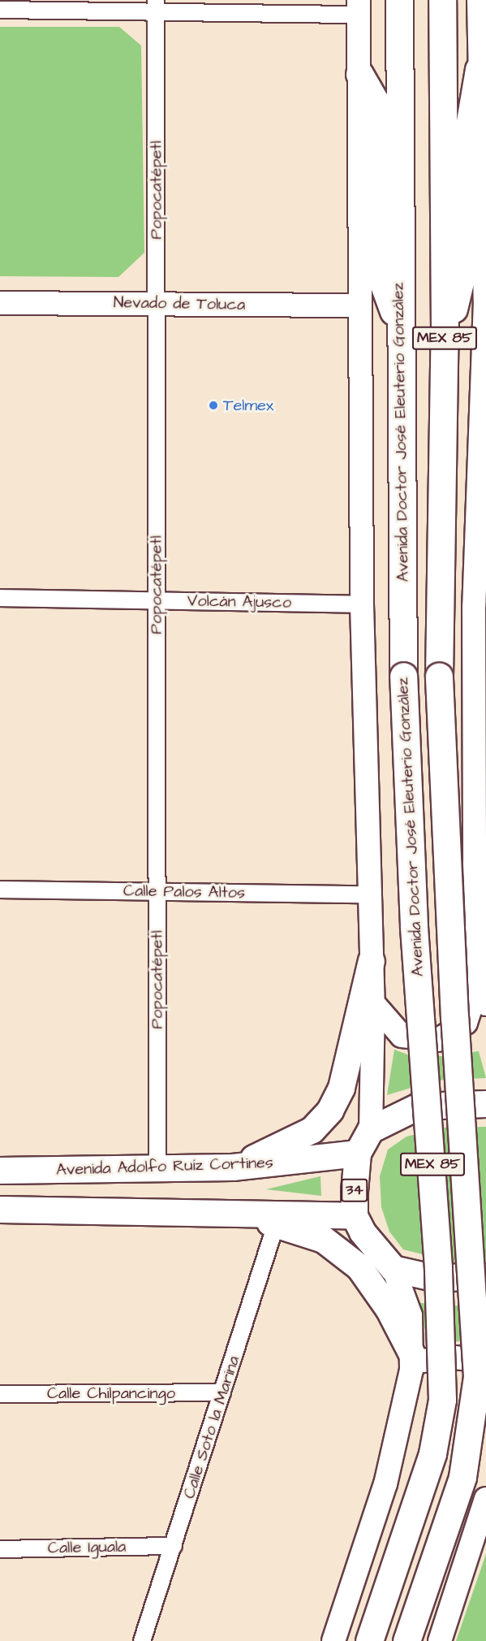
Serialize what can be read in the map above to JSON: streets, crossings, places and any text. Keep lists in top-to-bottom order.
{
  "streets": {
    "highway": ["MEX 85", "Avenida Doctor José Eleuterio González"],
    "main road": ["Avenida Adolfo Ruíz Cortines", "34"],
    "street": [
      "Popocatépetl",
      "Nevado de Toluca",
      "Volcán Ajusco",
      "Calle Palos Altos",
      "Calle Chilpancingo",
      "Calle Soto la Marina",
      "Calle Iguala"
    ]
  },
  "crossings": [
    ["Popocatépetl", "Nevado de Toluca"],
    ["Popocatépetl", "Volcán Ajusco"],
    ["Popocatépetl", "Calle Palos Altos"],
    ["Popocatépetl", "Avenida Adolfo Ruíz Cortines"],
    ["Avenida Adolfo Ruíz Cortines", "34"],
    ["34", "Calle Soto la Marina"],
    ["Calle Chilpancingo", "Calle Soto la Marina"],
    ["Calle Soto la Marina", "Calle Iguala"]
  ],
  "places": ["Telmex"]
}
